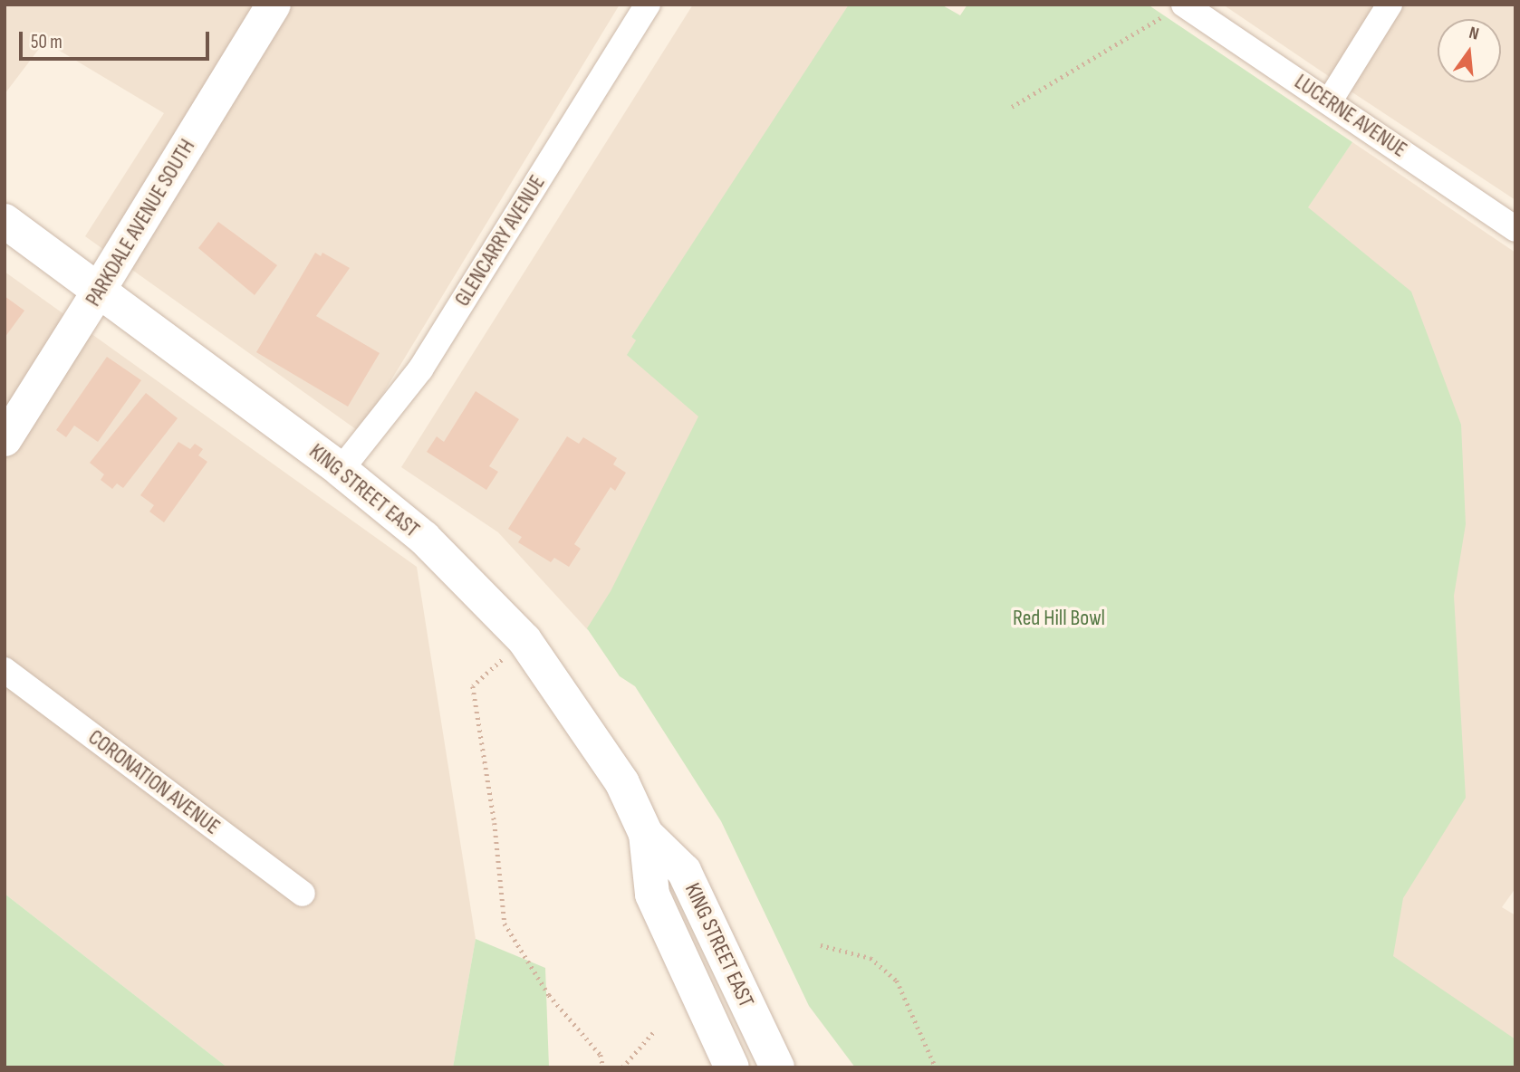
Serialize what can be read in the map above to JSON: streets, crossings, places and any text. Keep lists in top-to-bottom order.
{
  "streets": {
    "main road": ["PARKDALE AVENUE SOUTH", "KING STREET EAST"],
    "street": ["LUCERNE AVENUE", "GLENCARRY AVENUE", "CORONATION AVENUE"]
  },
  "crossings": [
    ["PARKDALE AVENUE SOUTH", "KING STREET EAST"],
    ["GLENCARRY AVENUE", "KING STREET EAST"]
  ],
  "parks": ["Red Hill Bowl"],
  "scale_bar": "50 m",
  "north": "top"
}
